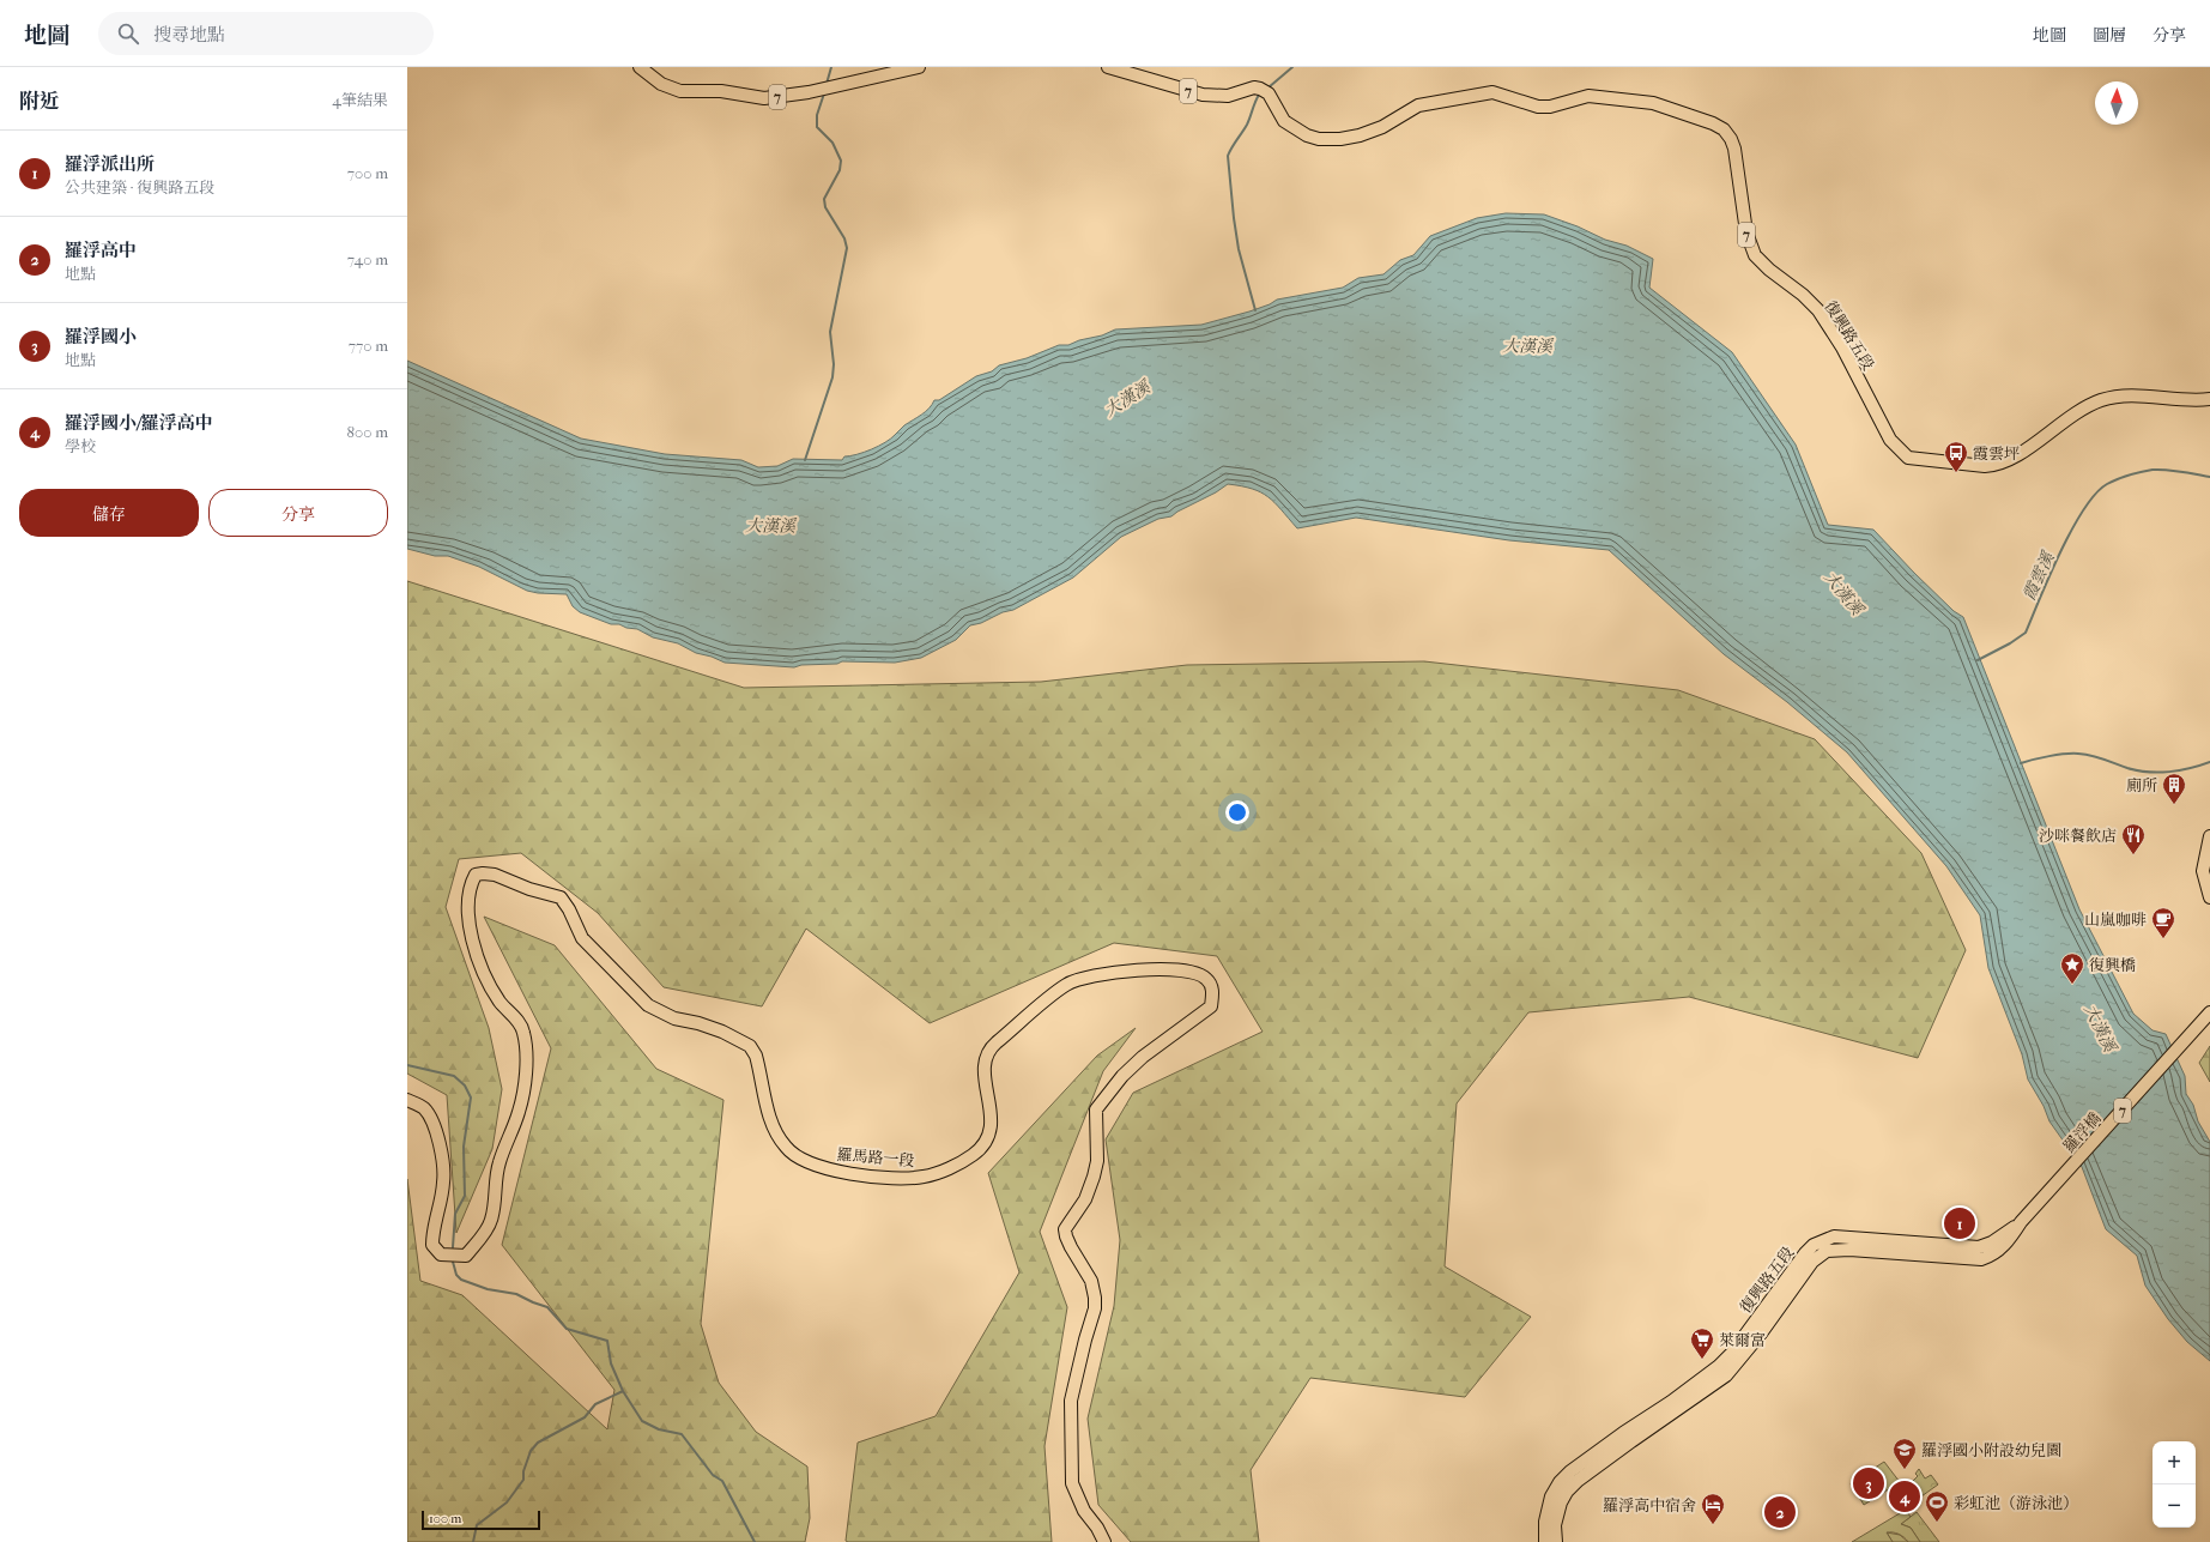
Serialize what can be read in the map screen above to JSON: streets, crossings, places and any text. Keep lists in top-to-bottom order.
{
  "streets": {
    "main road": [
      "7",
      "復興路五段",
      "羅浮橋",
      "羅馬路一段"
    ]
  },
  "crossings": [
    ["復興路五段", "羅浮橋"]
  ],
  "water": ["大漢溪", "霞雲溪"],
  "places": {
    "bus stop": ["霞雲坪"],
    "building": ["廁所"],
    "restaurant": ["沙咪餐飲店"],
    "cafe": ["山嵐咖啡"],
    "place": ["復興橋"],
    "supermarket": ["萊爾富"],
    "school or university": ["羅浮國小附設幼兒園"],
    "sports": ["彩虹池（游泳池）"],
    "hotel": ["羅浮高中宿舍"]
  },
  "scale_bar": "100 m",
  "north": "top",
  "page": {
    "header": "地圖",
    "search": "搜尋地點",
    "nav": ["地圖", "圖層", "分享"],
    "heading": ["附近", "4筆結果"],
    "list": [
      {
        "mark": "1",
        "name": "羅浮派出所",
        "note": "公共建築 · 復興路五段",
        "value": "700 m"
      },
      {
        "mark": "2",
        "name": "羅浮高中",
        "note": "地點",
        "value": "740 m"
      },
      {
        "mark": "3",
        "name": "羅浮國小",
        "note": "地點",
        "value": "770 m"
      },
      {
        "mark": "4",
        "name": "羅浮國小/羅浮高中",
        "note": "學校",
        "value": "800 m"
      }
    ],
    "buttons": ["儲存", "分享"],
    "pins": [
      "1",
      "3",
      "4",
      "2"
    ],
    "map_buttons": ["+", "−"],
    "scale": "100 m"
  }
}
